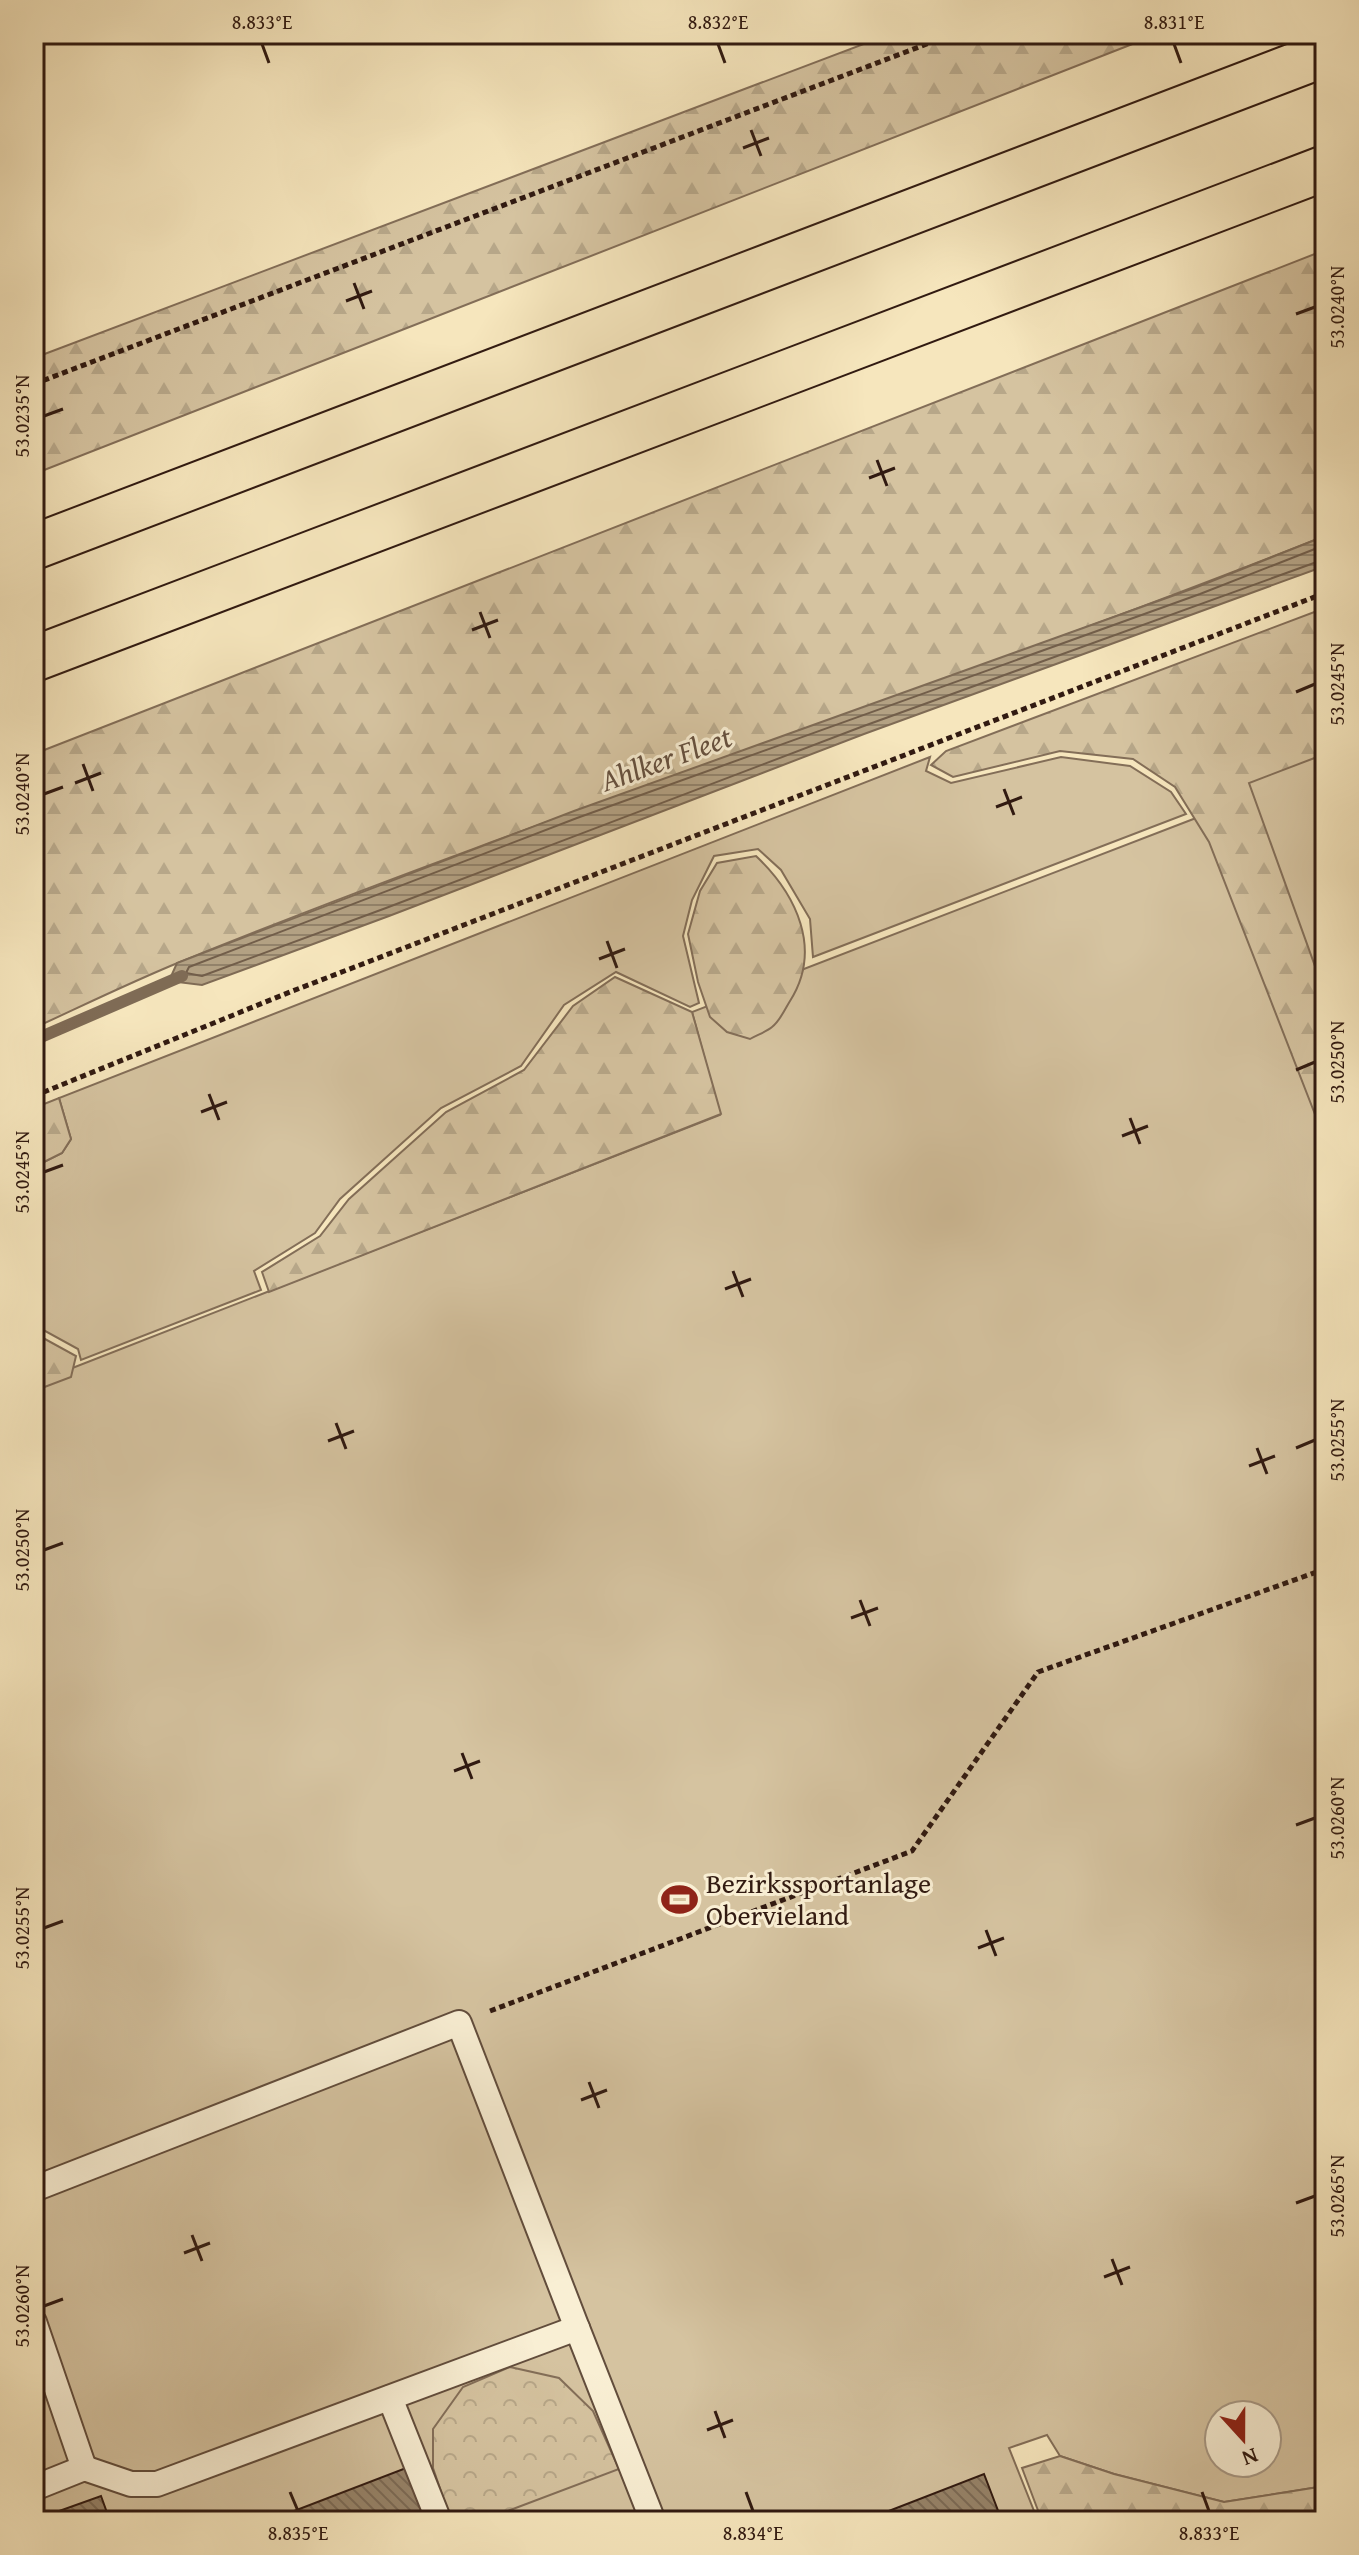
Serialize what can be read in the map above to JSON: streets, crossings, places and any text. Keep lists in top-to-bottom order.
{
  "water": ["Ahlker Fleet"],
  "places": {
    "sports": ["Bezirkssportanlage Obervieland"]
  },
  "north": "bottom",
  "coordinates": [
    "8.833°E",
    "8.832°E",
    "8.831°E",
    "53.0240°N",
    "53.0235°N",
    "53.0245°N",
    "53.0250°N",
    "53.0255°N",
    "53.0260°N",
    "53.0265°N",
    "8.835°E",
    "8.834°E"
  ]
}
